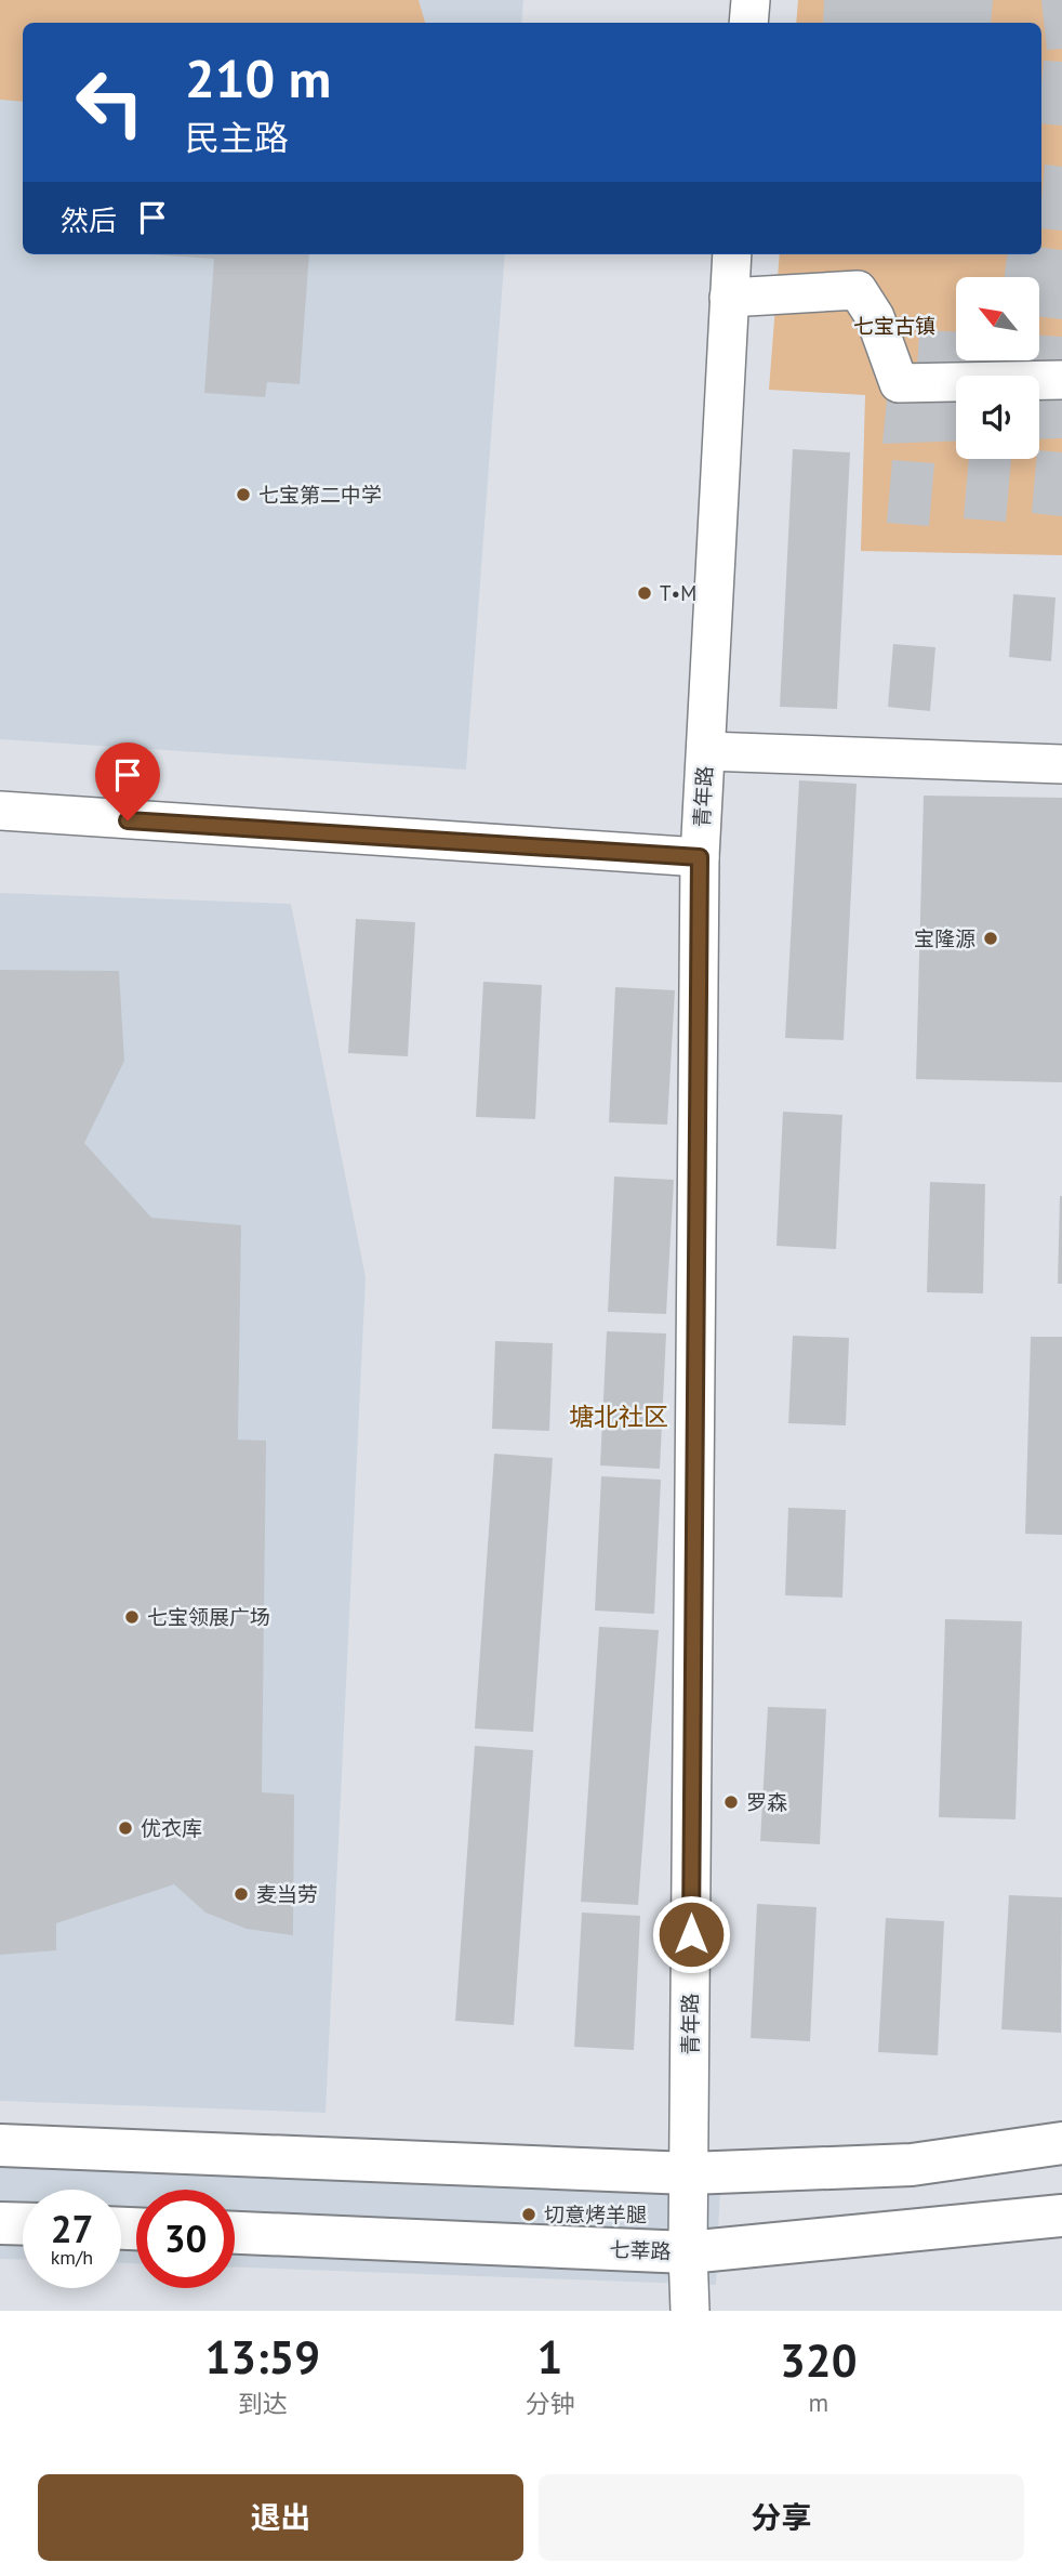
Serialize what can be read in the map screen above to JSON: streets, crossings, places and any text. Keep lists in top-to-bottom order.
{
  "streets": {
    "main road": ["七莘路"],
    "street": ["青年路"]
  },
  "crossings": [
    ["青年路", "七莘路"]
  ],
  "districts": ["塘北社区"],
  "parks": ["七宝古镇"],
  "places": [
    "七宝第二中学",
    "T•M",
    "宝隆源",
    "七宝领展广场",
    "罗森",
    "优衣库",
    "麦当劳",
    "切意烤羊腿"
  ],
  "north": "top left",
  "page": {
    "turn": ["210 m", "民主路"],
    "then": "然后",
    "speed": "27 km/h",
    "limit": "30",
    "eta": [
      "13:59",
      "到达",
      "1",
      "分钟",
      "320",
      "m"
    ],
    "buttons": ["退出", "分享"]
  }
}
